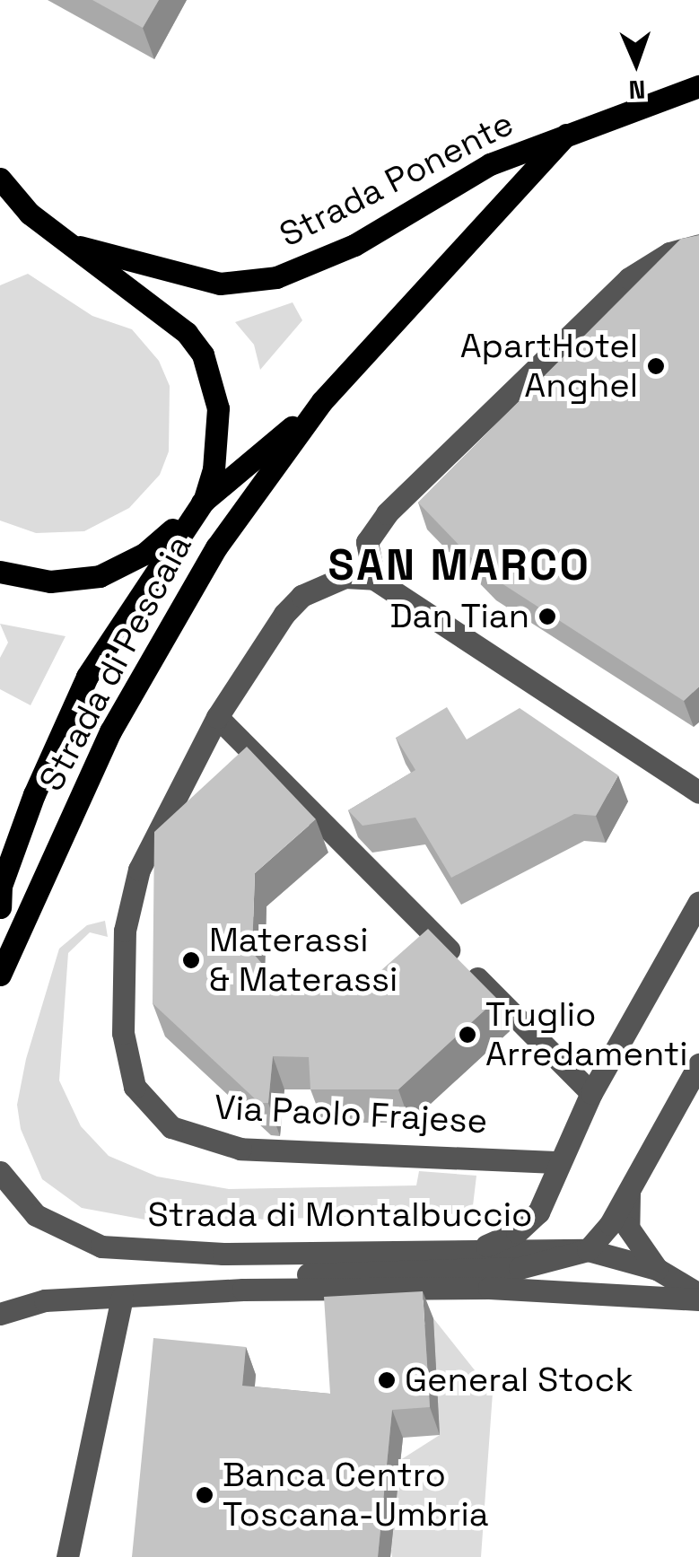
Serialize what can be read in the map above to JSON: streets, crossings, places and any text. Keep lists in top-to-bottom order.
{
  "streets": {
    "main road": ["Strada Ponente", "Strada di Pescaia"],
    "street": ["Via Paolo Frajese", "Strada di Montalbuccio"]
  },
  "crossings": [
    ["Strada Ponente", "Strada di Pescaia"]
  ],
  "districts": ["SAN MARCO"],
  "places": [
    "ApartHotel Anghel",
    "Dan Tian",
    "Materassi & Materassi",
    "Truglio Arredamenti",
    "General Stock",
    "Banca Centro Toscana-Umbria"
  ],
  "north": "bottom"
}
